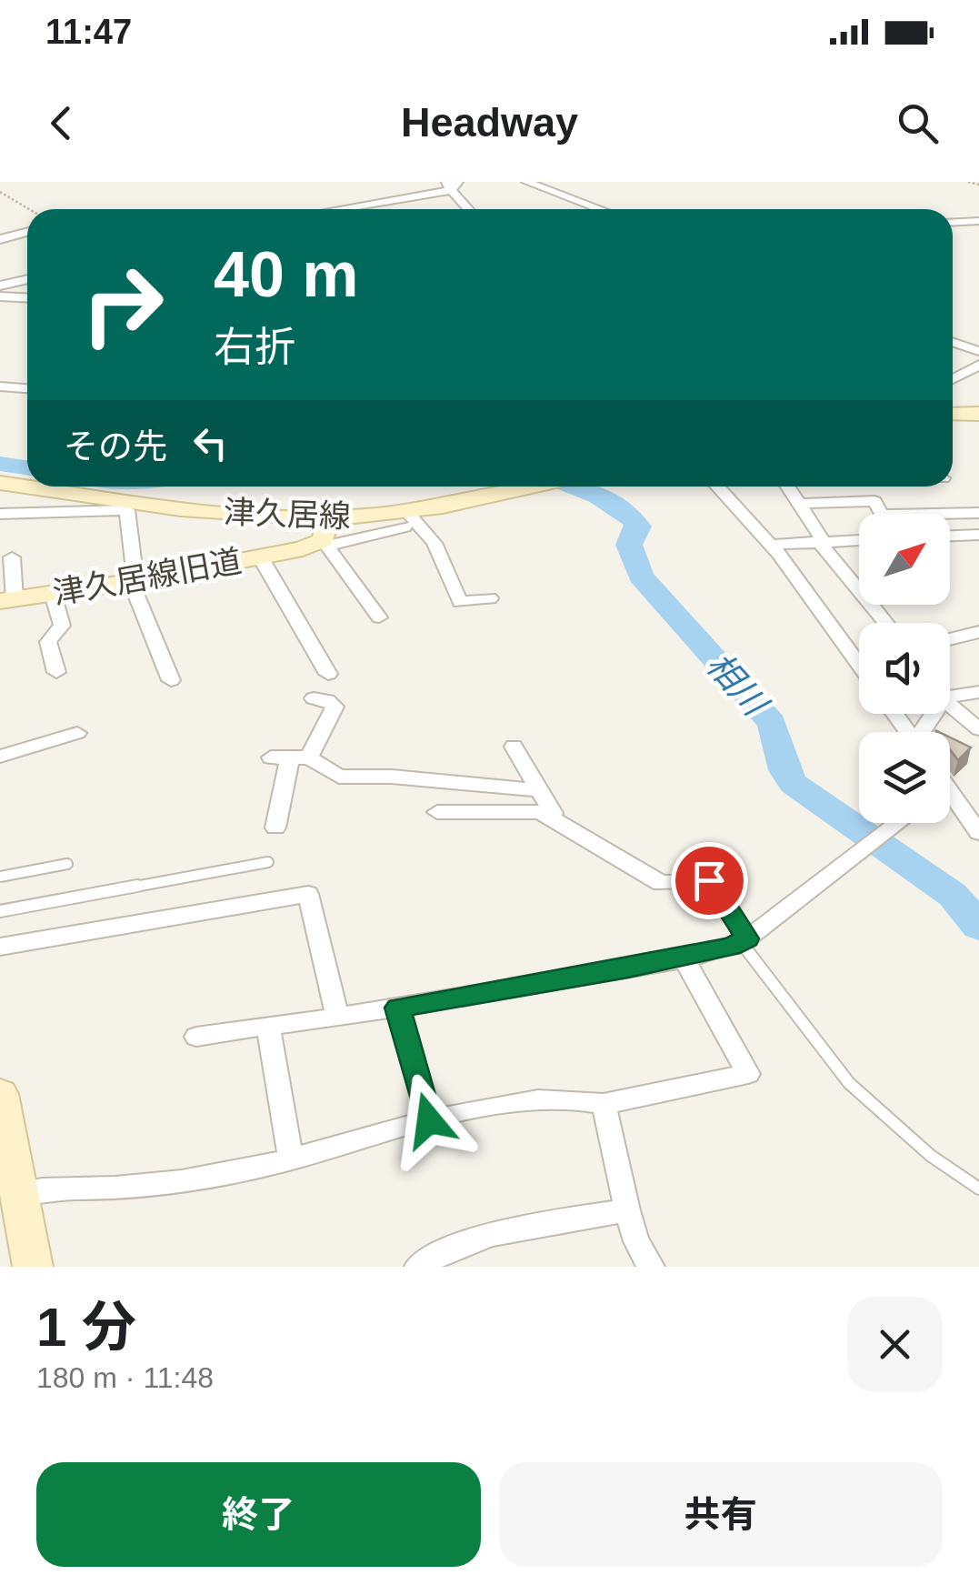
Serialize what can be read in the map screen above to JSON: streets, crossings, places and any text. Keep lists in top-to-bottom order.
{
  "streets": {
    "main road": ["津久居線", "津久居線旧道"]
  },
  "crossings": [
    ["津久居線", "津久居線旧道"]
  ],
  "water": ["相川"],
  "north": "top right",
  "page": {
    "status": "11:47",
    "header": "Headway",
    "turn": ["40 m", "右折"],
    "then": "その先",
    "heading": ["1 分", "180 m · 11:48"],
    "buttons": ["終了", "共有"]
  }
}
